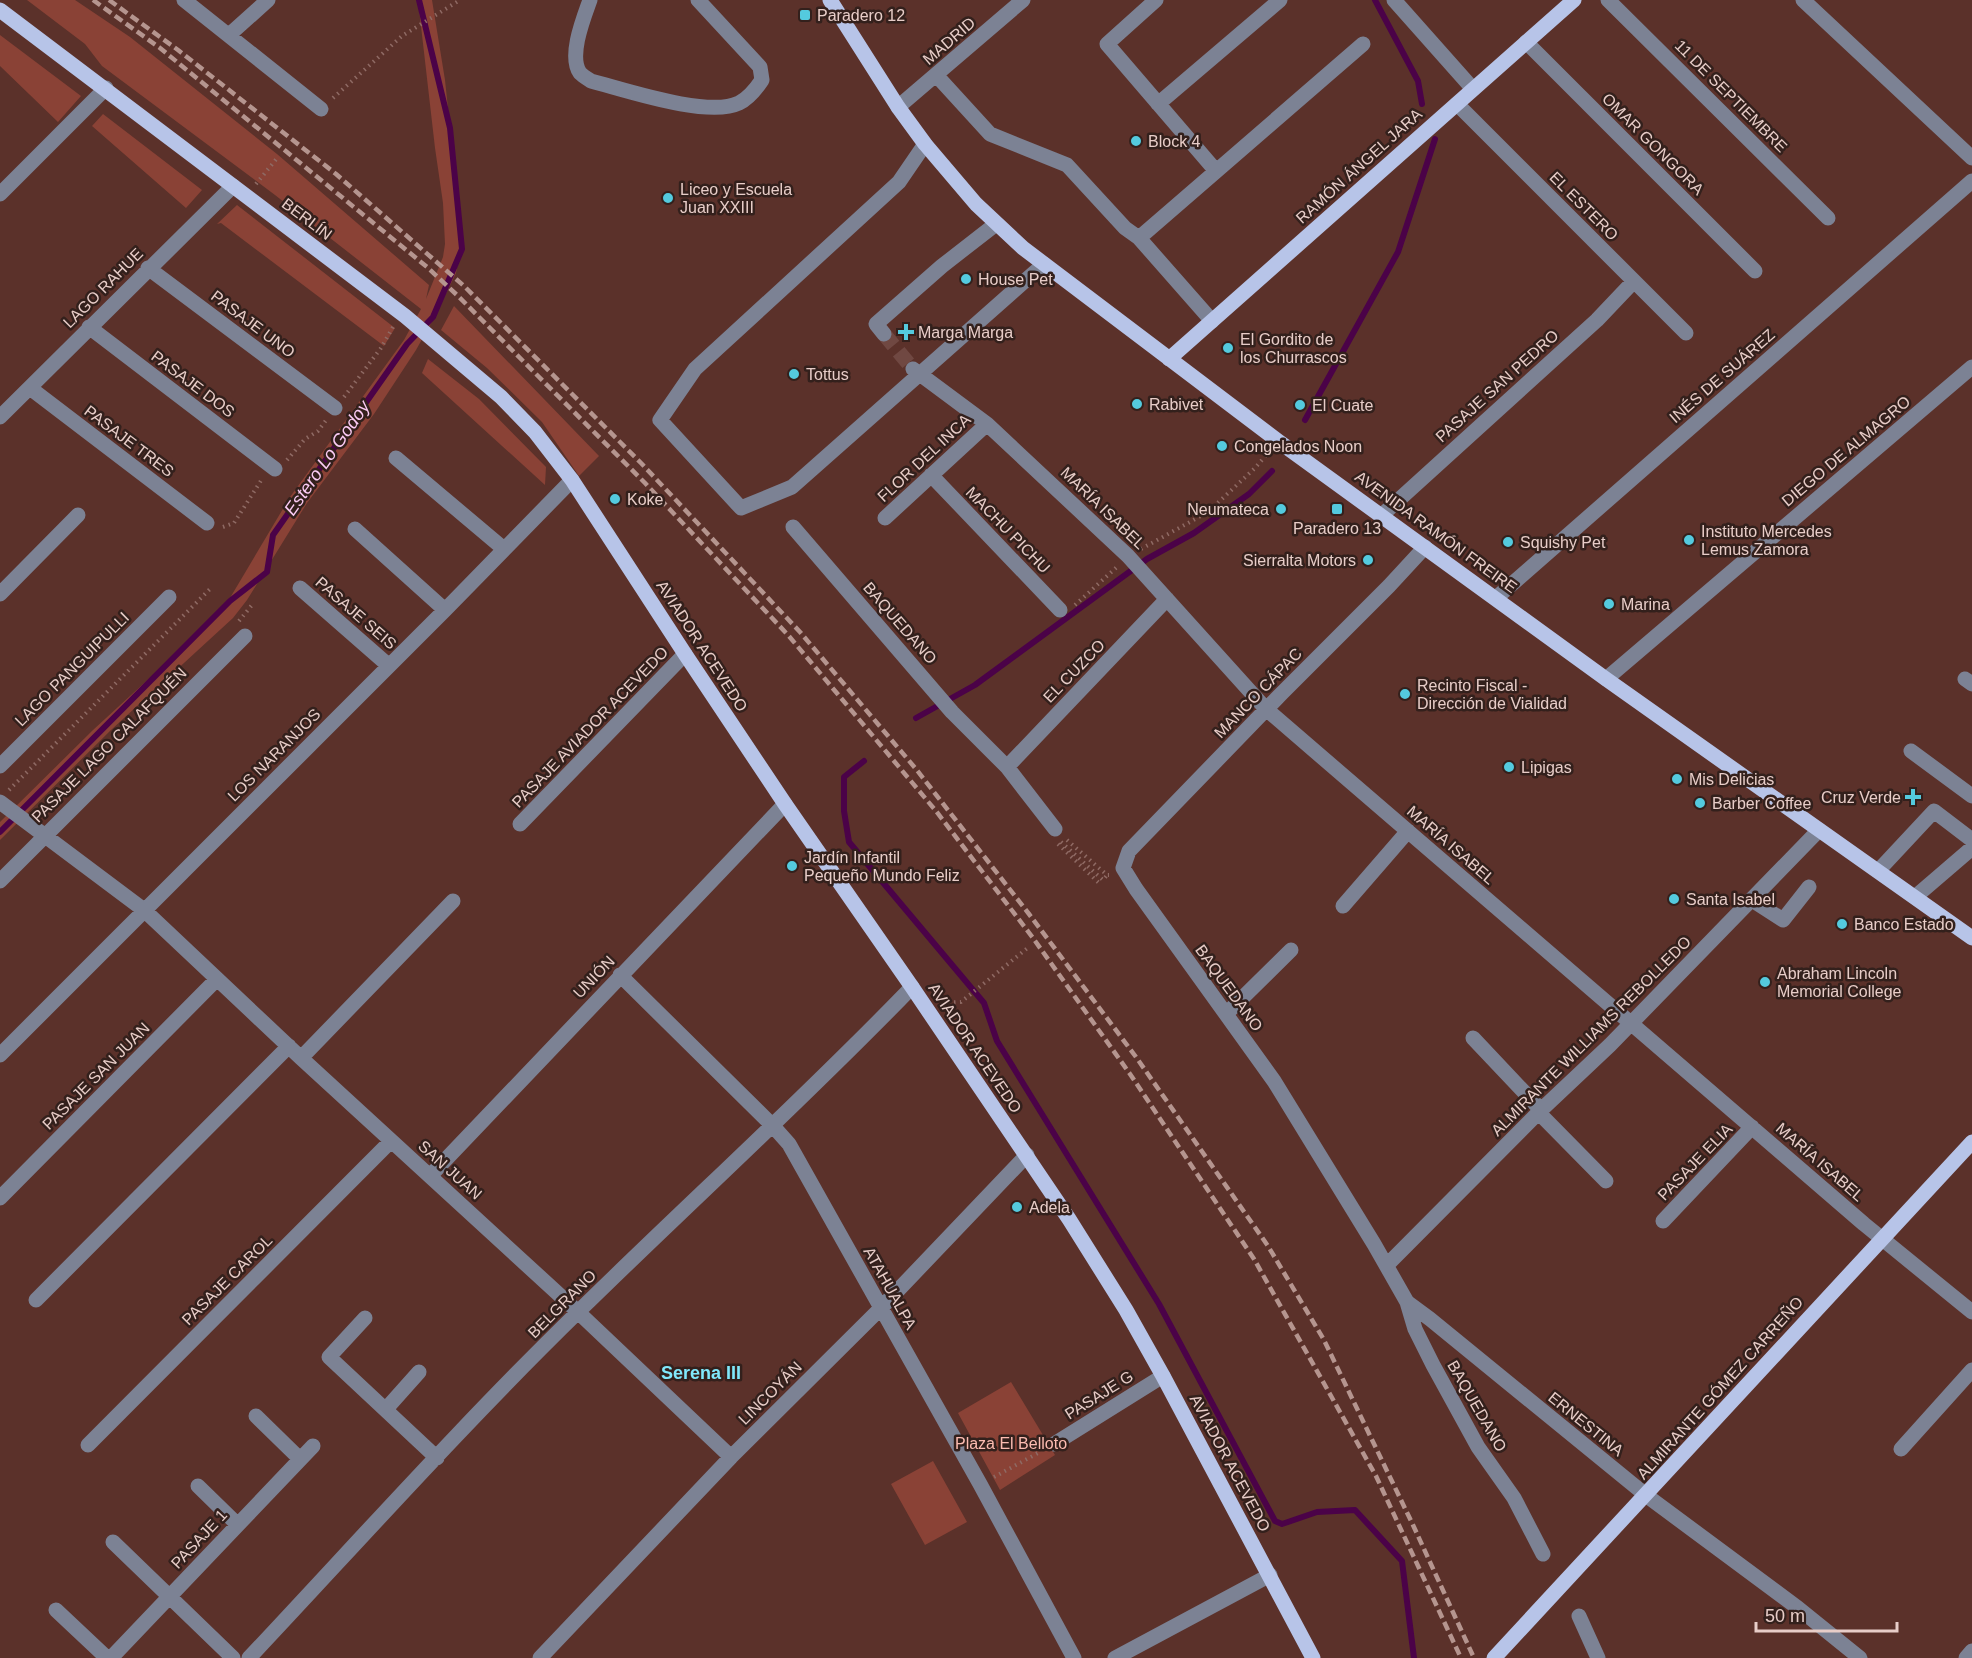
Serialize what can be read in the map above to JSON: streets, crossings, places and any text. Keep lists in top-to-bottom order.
{
  "streets": {
    "main road": [
      "RAMÓN ÁNGEL JARA",
      "BERLÍN",
      "AVENIDA RAMÓN FREIRE",
      "AVIADOR ACEVEDO",
      "ALMIRANTE GÓMEZ CARREÑO"
    ],
    "street": [
      "MADRID",
      "11 DE SEPTIEMBRE",
      "OMAR GONGORA",
      "EL ESTERO",
      "LAGO RAHUE",
      "PASAJE UNO",
      "INÉS DE SUÁREZ",
      "PASAJE DOS",
      "PASAJE SAN PEDRO",
      "PASAJE TRES",
      "DIEGO DE ALMAGRO",
      "FLOR DEL INCA",
      "MARÍA ISABEL",
      "MACHU PICHU",
      "PASAJE SEIS",
      "BAQUEDANO",
      "LAGO PANGUIPULLI",
      "EL CUZCO",
      "MANCO CÁPAC",
      "PASAJE AVIADOR ACEVEDO",
      "PASAJE LAGO CALAFQUÉN",
      "LOS NARANJOS",
      "UNIÓN",
      "ALMIRANTE WILLIAMS REBOLLEDO",
      "PASAJE SAN JUAN",
      "PASAJE ELIA",
      "SAN JUAN",
      "PASAJE CAROL",
      "ATAHUALPA",
      "BELGRANO",
      "LINCOYÁN",
      "PASAJE G",
      "ERNESTINA",
      "PASAJE 1"
    ]
  },
  "crossings": [
    ["MADRID", "AVENIDA RAMÓN FREIRE"],
    ["OMAR GONGORA", "RAMÓN ÁNGEL JARA"],
    ["RAMÓN ÁNGEL JARA", "EL ESTERO"],
    ["RAMÓN ÁNGEL JARA", "AVENIDA RAMÓN FREIRE"],
    ["EL ESTERO", "PASAJE SAN PEDRO"],
    ["BERLÍN", "LAGO RAHUE"],
    ["BERLÍN", "AVIADOR ACEVEDO"],
    ["BERLÍN", "LOS NARANJOS"],
    ["LAGO RAHUE", "PASAJE UNO"],
    ["LAGO RAHUE", "PASAJE DOS"],
    ["LAGO RAHUE", "PASAJE TRES"],
    ["INÉS DE SUÁREZ", "AVENIDA RAMÓN FREIRE"],
    ["PASAJE SAN PEDRO", "AVENIDA RAMÓN FREIRE"],
    ["DIEGO DE ALMAGRO", "AVENIDA RAMÓN FREIRE"],
    ["FLOR DEL INCA", "MARÍA ISABEL"],
    ["FLOR DEL INCA", "MACHU PICHU"],
    ["MARÍA ISABEL", "EL CUZCO"],
    ["MARÍA ISABEL", "MANCO CÁPAC"],
    ["MARÍA ISABEL", "ALMIRANTE WILLIAMS REBOLLEDO"],
    ["MARÍA ISABEL", "PASAJE ELIA"],
    ["MARÍA ISABEL", "ALMIRANTE GÓMEZ CARREÑO"],
    ["AVENIDA RAMÓN FREIRE", "MANCO CÁPAC"],
    ["AVENIDA RAMÓN FREIRE", "ALMIRANTE WILLIAMS REBOLLEDO"],
    ["PASAJE SEIS", "LOS NARANJOS"],
    ["BAQUEDANO", "EL CUZCO"],
    ["BAQUEDANO", "MANCO CÁPAC"],
    ["BAQUEDANO", "ALMIRANTE WILLIAMS REBOLLEDO"],
    ["BAQUEDANO", "ERNESTINA"],
    ["AVIADOR ACEVEDO", "PASAJE AVIADOR ACEVEDO"],
    ["AVIADOR ACEVEDO", "LOS NARANJOS"],
    ["AVIADOR ACEVEDO", "UNIÓN"],
    ["AVIADOR ACEVEDO", "BELGRANO"],
    ["AVIADOR ACEVEDO", "LINCOYÁN"],
    ["AVIADOR ACEVEDO", "PASAJE G"],
    ["PASAJE LAGO CALAFQUÉN", "SAN JUAN"],
    ["LOS NARANJOS", "SAN JUAN"],
    ["UNIÓN", "SAN JUAN"],
    ["UNIÓN", "ATAHUALPA"],
    ["PASAJE SAN JUAN", "SAN JUAN"],
    ["SAN JUAN", "PASAJE CAROL"],
    ["SAN JUAN", "BELGRANO"],
    ["SAN JUAN", "LINCOYÁN"],
    ["ATAHUALPA", "BELGRANO"],
    ["ATAHUALPA", "LINCOYÁN"],
    ["ALMIRANTE GÓMEZ CARREÑO", "ERNESTINA"]
  ],
  "districts": ["Serena III"],
  "water": ["Estero Lo Godoy"],
  "parks": ["Plaza El Belloto"],
  "places": {
    "transit": ["Paradero 12", "Paradero 13"],
    "other": [
      "Block 4",
      "Liceo y Escuela Juan XXIII",
      "House Pet",
      "El Gordito de los Churrascos",
      "Tottus",
      "Rabivet",
      "El Cuate",
      "Congelados Noon",
      "Koke",
      "Neumateca",
      "Instituto Mercedes Lemus Zamora",
      "Squishy Pet",
      "Sierralta Motors",
      "Marina",
      "Recinto Fiscal - Dirección de Vialidad",
      "Lipigas",
      "Mis Delicias",
      "Barber Coffee",
      "Jardín Infantil Pequeño Mundo Feliz",
      "Santa Isabel",
      "Banco Estado",
      "Abraham Lincoln Memorial College",
      "Adela"
    ],
    "health": ["Marga Marga", "Cruz Verde"]
  },
  "scale_bar": "50 m"
}
